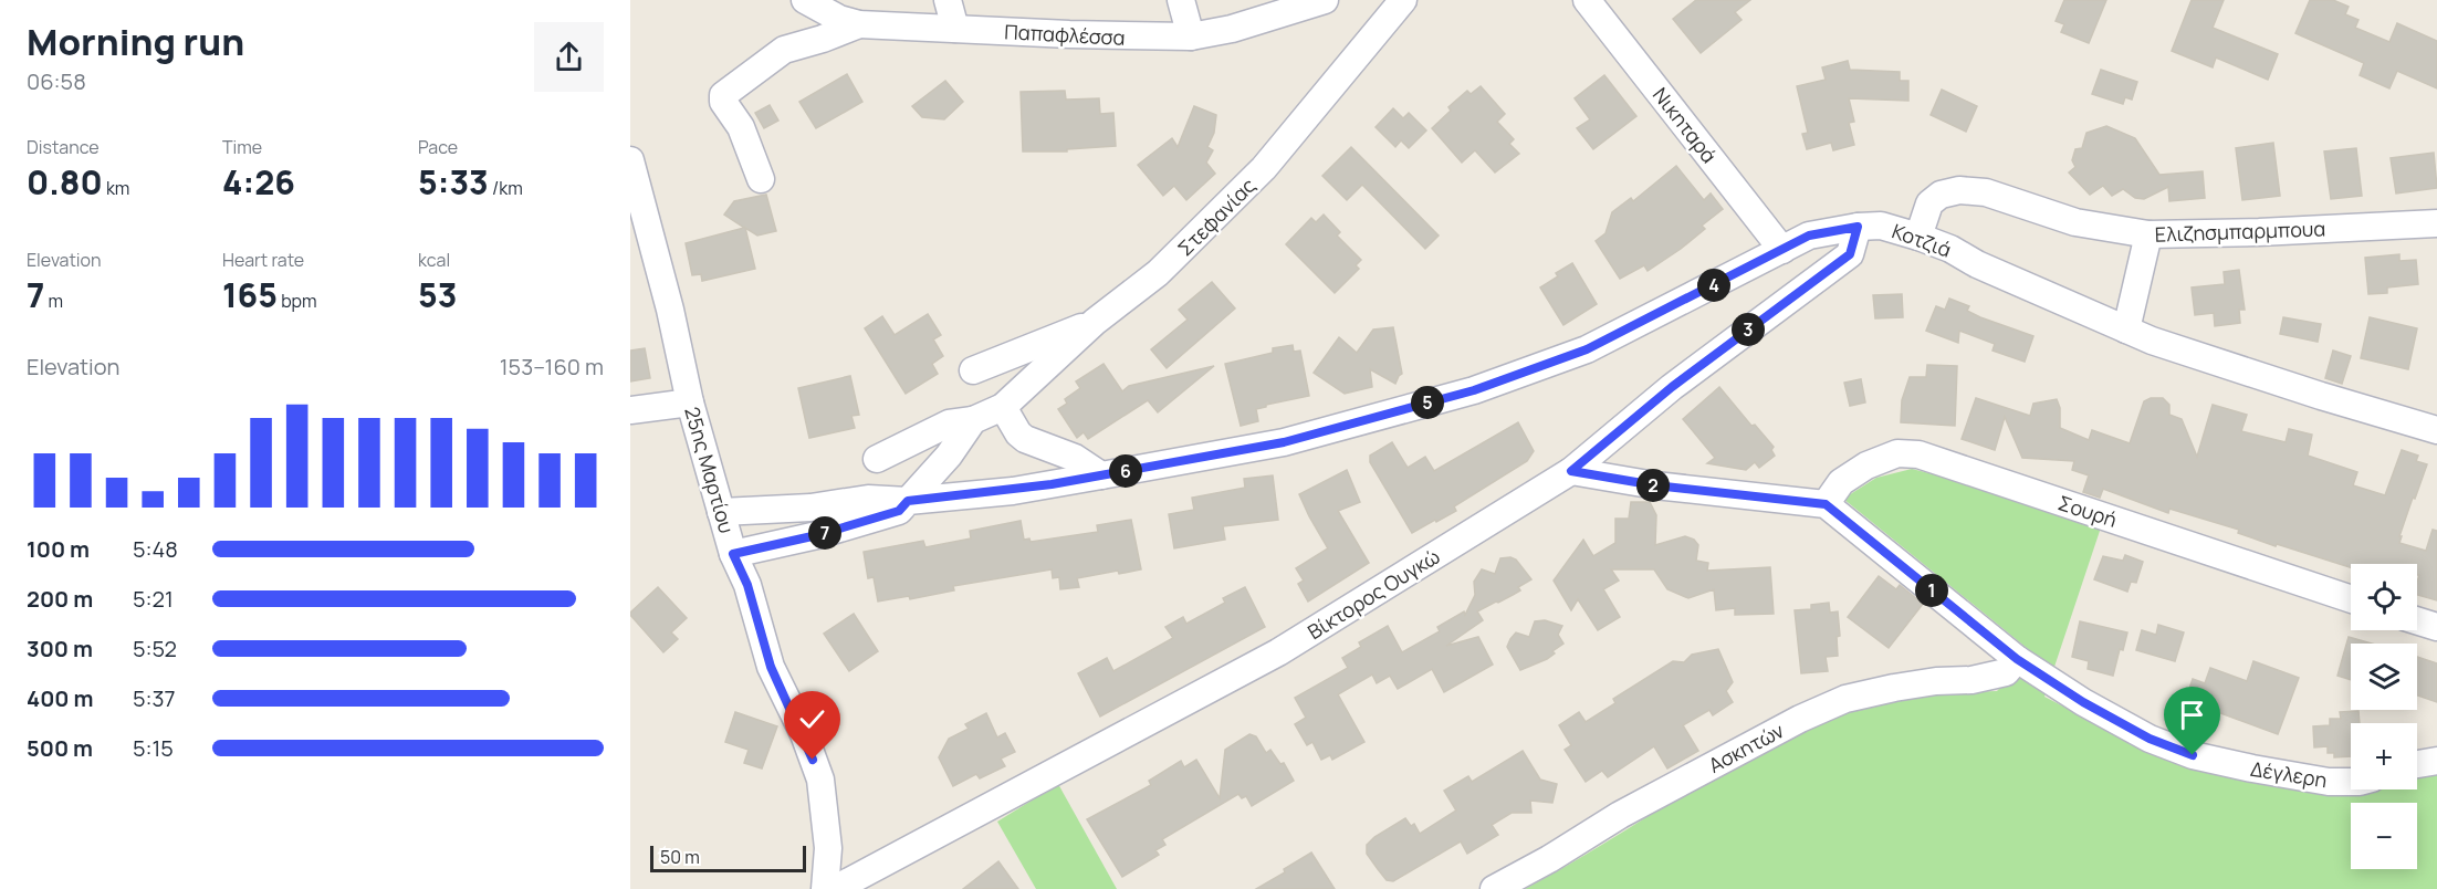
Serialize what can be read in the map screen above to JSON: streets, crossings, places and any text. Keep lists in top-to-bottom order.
{
  "streets": {
    "street": [
      "Παπαφλέσσα",
      "Νικηταρά",
      "Στεφανίας",
      "Ελιζησμπαρμπουα",
      "Κοτζιά",
      "25ης Μαρτίου",
      "Σουρή",
      "Βίκτορος Ουγκώ",
      "Ασκητών",
      "Δέγλερη"
    ]
  },
  "crossings": [
    ["Νικηταρά", "Κοτζιά"],
    ["Ελιζησμπαρμπουα", "Κοτζιά"],
    ["Κοτζιά", "25ης Μαρτίου"],
    ["Κοτζιά", "Βίκτορος Ουγκώ"],
    ["Σουρή", "Δέγλερη"],
    ["Ασκητών", "Δέγλερη"]
  ],
  "scale_bar": "50 m",
  "page": {
    "heading": ["Morning run", "06:58"],
    "stats": [
      ["Distance", "0.80 km"],
      ["Time", "4:26"],
      ["Pace", "5:33 /km"],
      ["Elevation", "7 m"],
      ["Heart rate", "165 bpm"],
      ["kcal", "53"]
    ],
    "pins": [
      "4",
      "3",
      "5",
      "6",
      "2",
      "7",
      "1"
    ],
    "chart": ["Elevation", "153–160 m"],
    "list": [
      {
        "name": "100 m",
        "note": "5:48"
      },
      {
        "name": "200 m",
        "note": "5:21"
      },
      {
        "name": "300 m",
        "note": "5:52"
      },
      {
        "name": "400 m",
        "note": "5:37"
      },
      {
        "name": "500 m",
        "note": "5:15"
      }
    ],
    "map_buttons": ["+", "−"],
    "scale": "50 m"
  }
}
